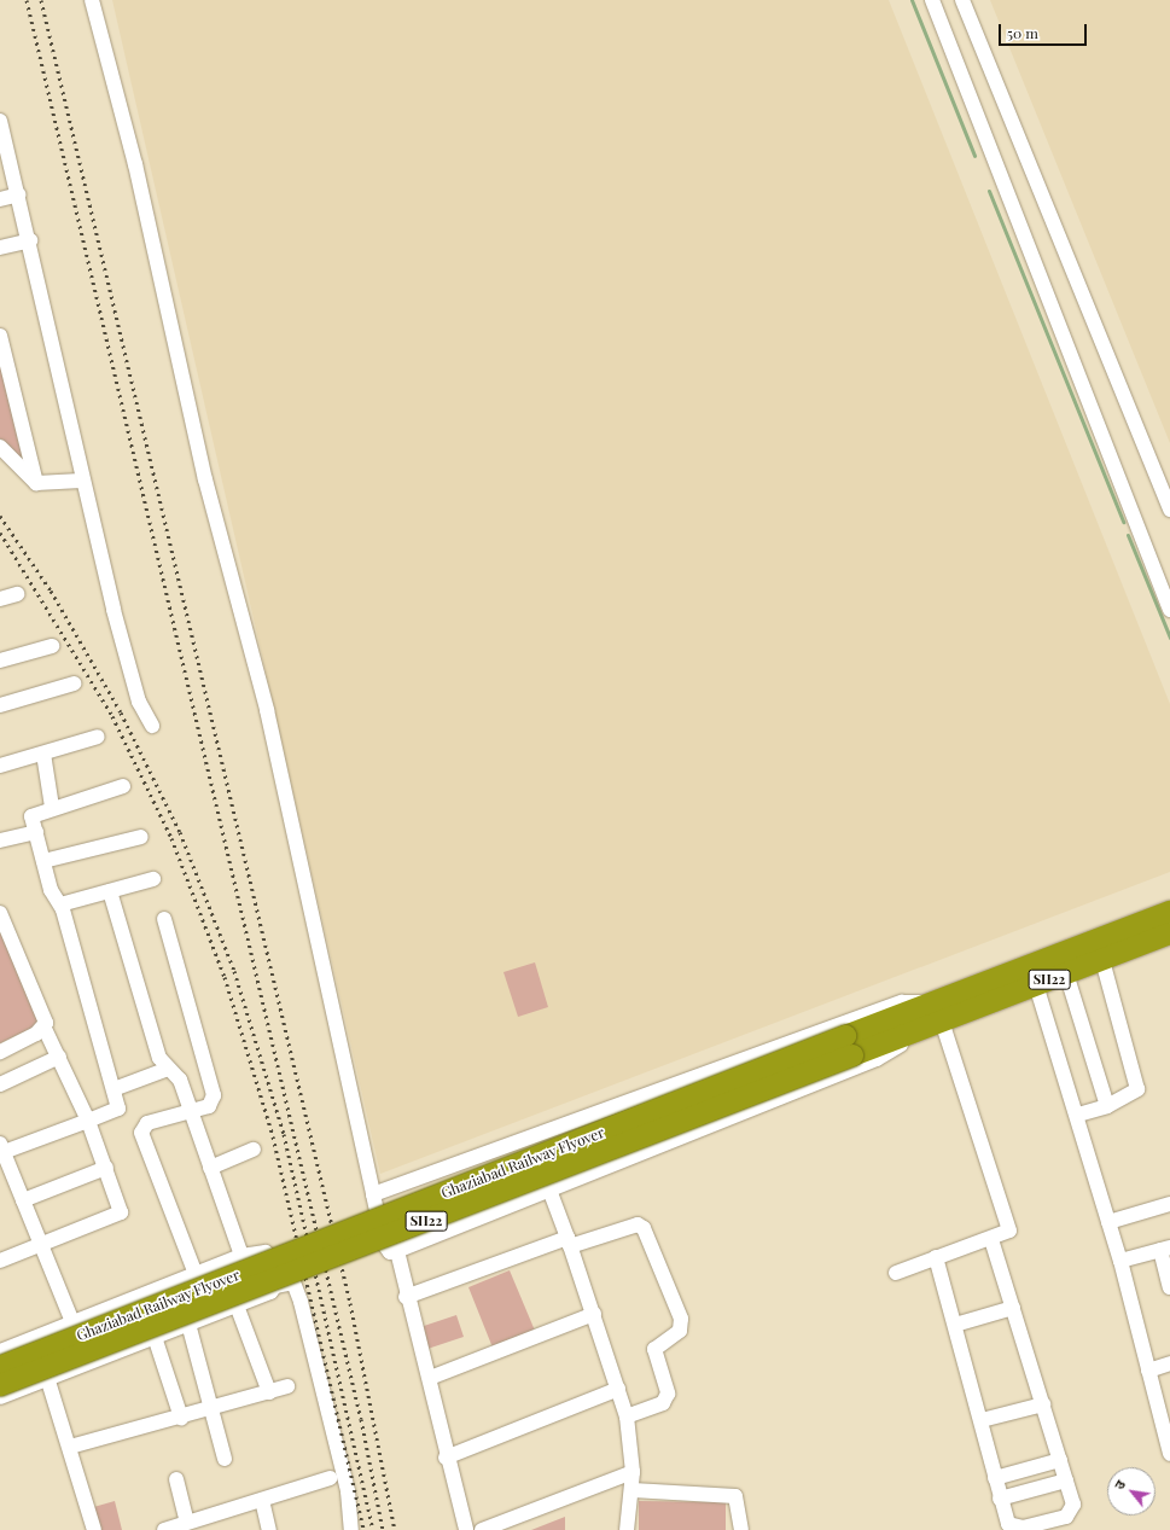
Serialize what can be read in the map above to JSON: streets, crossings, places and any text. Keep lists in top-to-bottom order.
{
  "streets": {
    "highway": ["SH22", "Ghaziabad Railway Flyover"]
  },
  "crossings": [
    ["SH22", "Ghaziabad Railway Flyover"]
  ],
  "scale_bar": "50 m",
  "north": "top left"
}
